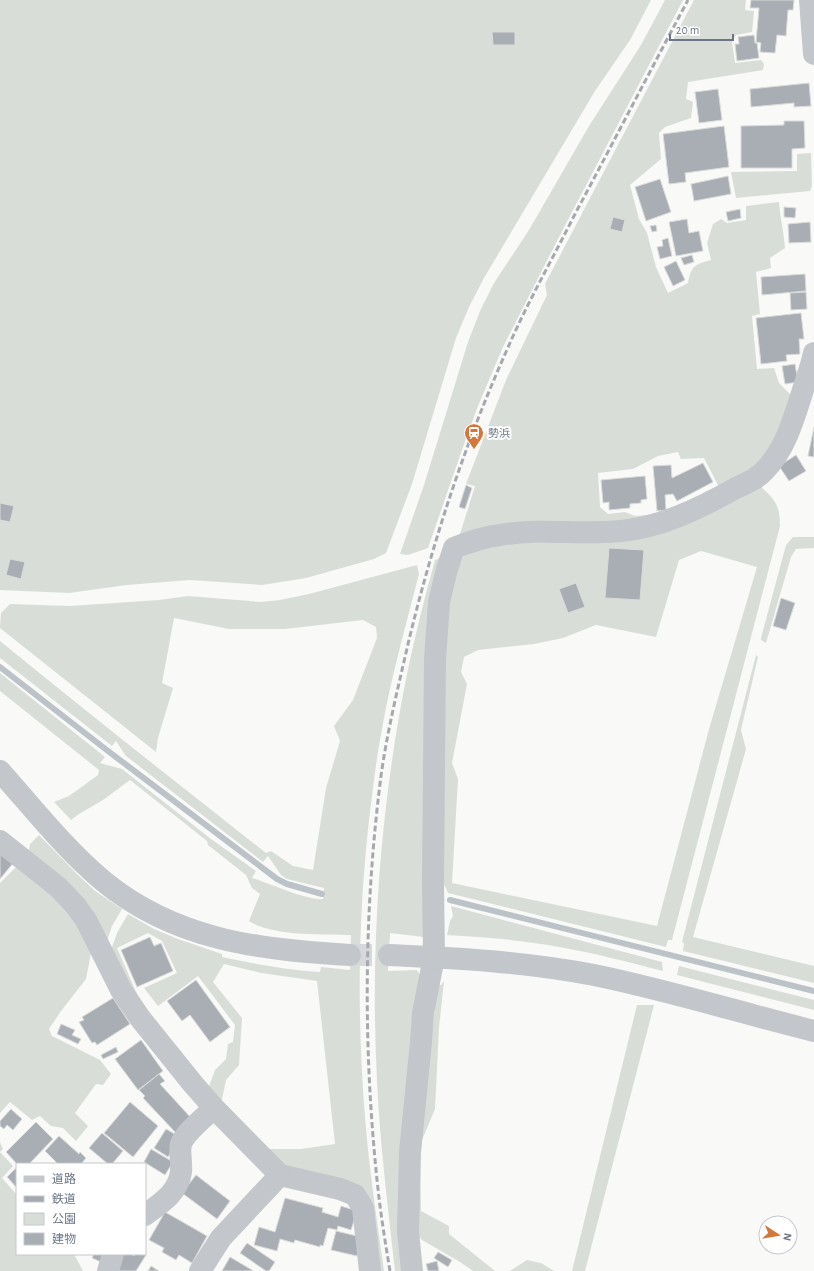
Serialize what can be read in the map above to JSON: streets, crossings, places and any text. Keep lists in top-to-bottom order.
{
  "places": {
    "station": ["勢浜"]
  },
  "legend": [
    "道路",
    "鉄道",
    "公園",
    "建物"
  ],
  "scale_bar": "20 m",
  "north": "right"
}
